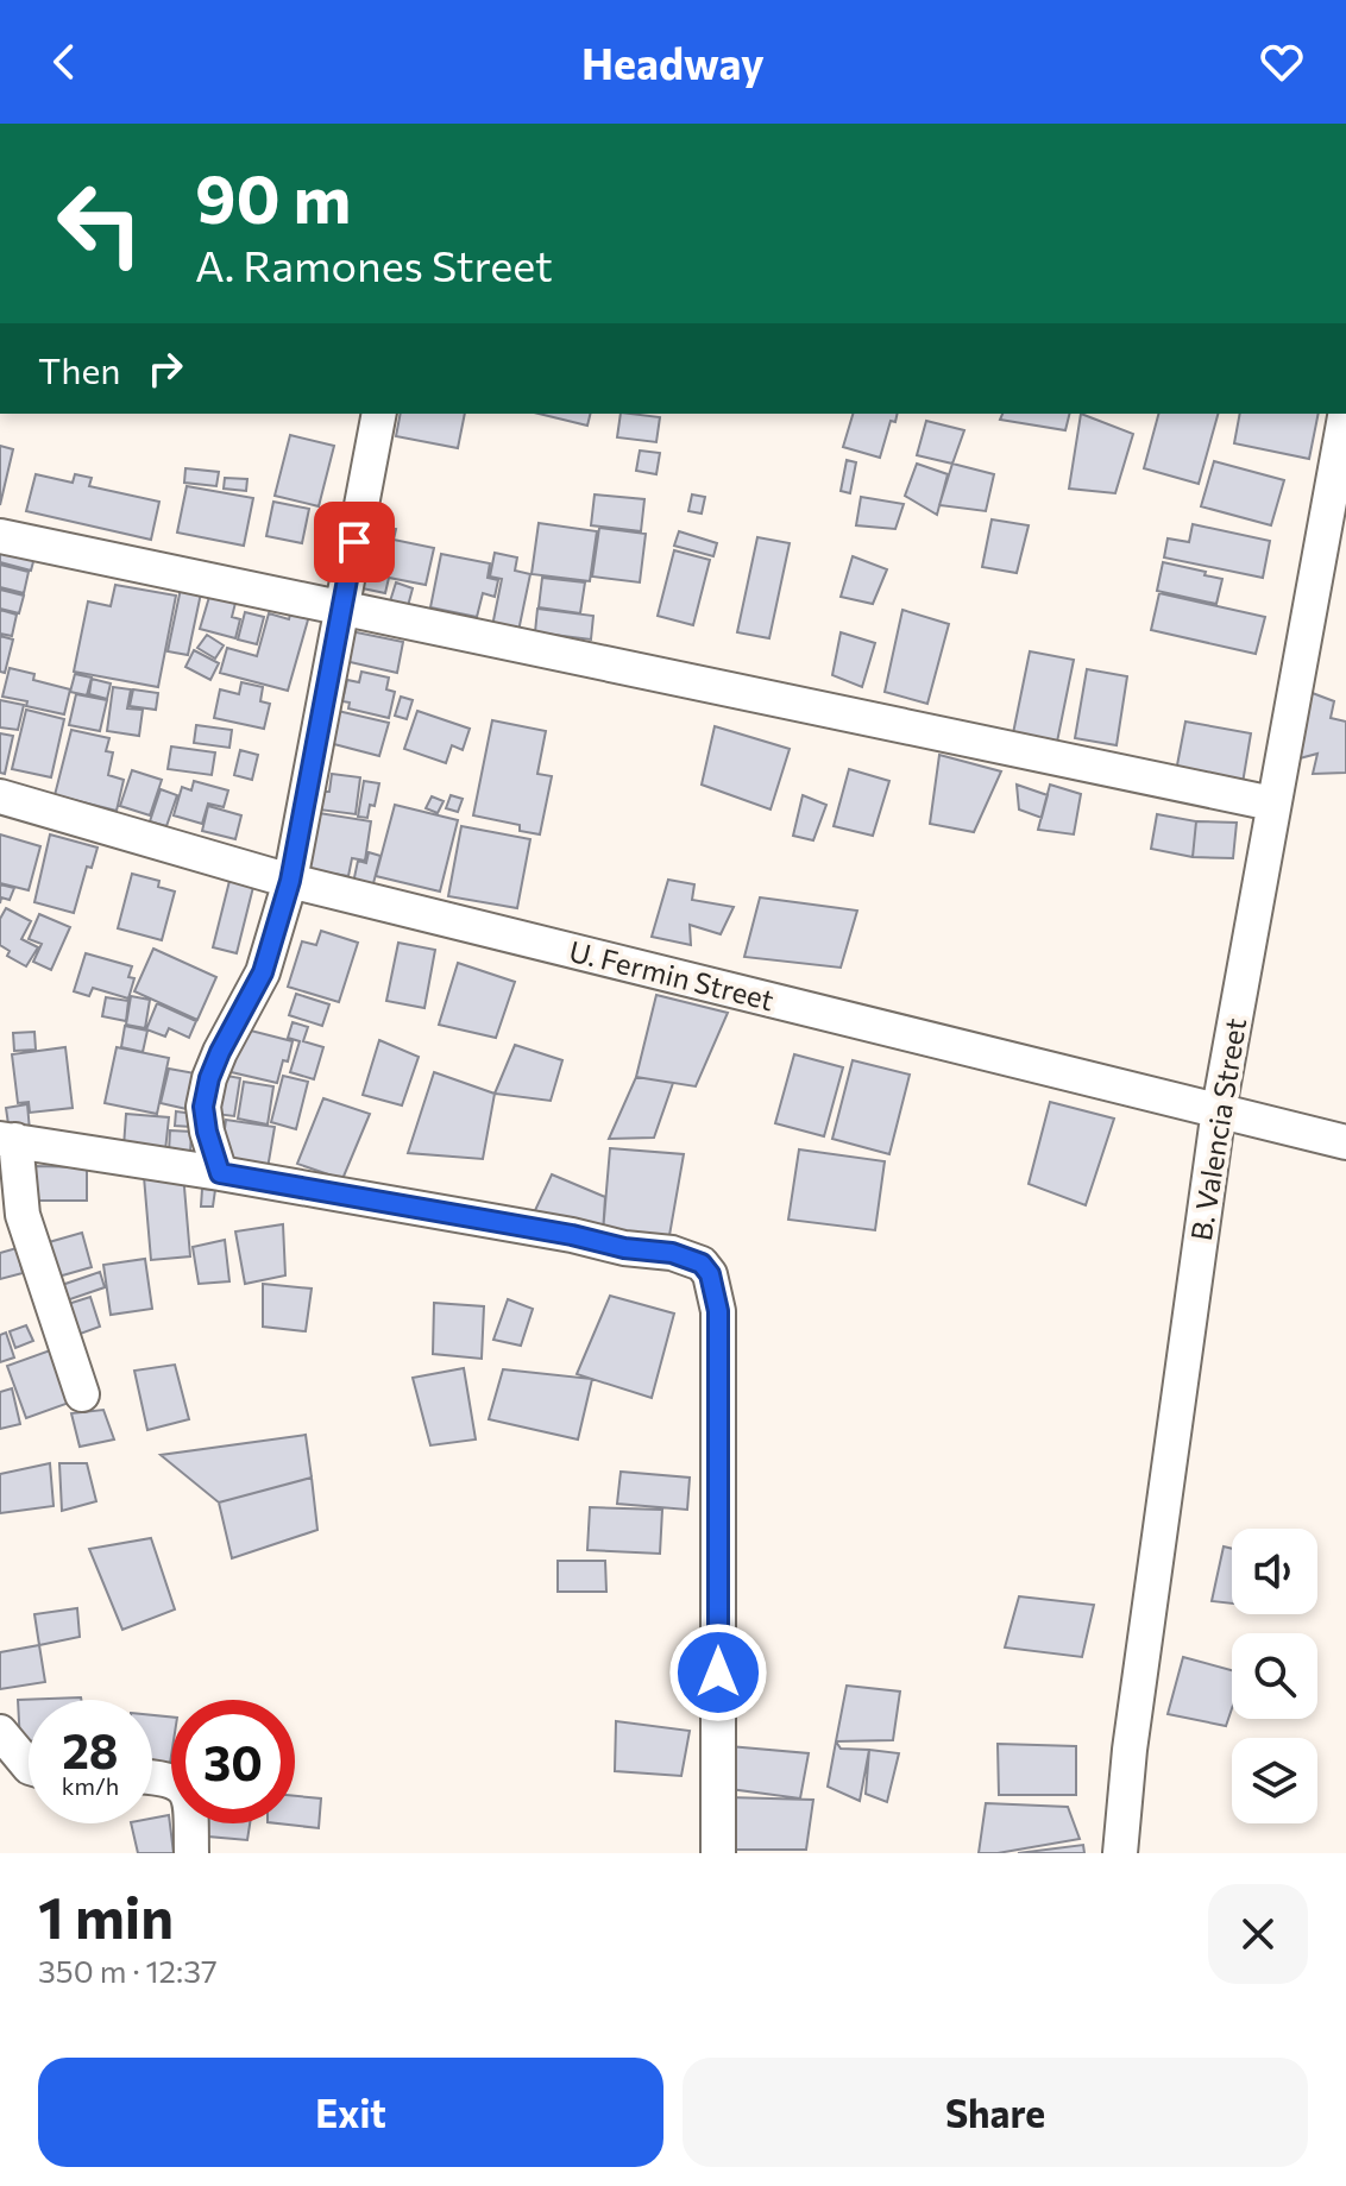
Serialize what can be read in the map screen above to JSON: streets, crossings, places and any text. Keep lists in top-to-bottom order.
{
  "streets": {
    "street": ["U. Fermin Street", "B. Valencia Street"]
  },
  "crossings": [
    ["U. Fermin Street", "B. Valencia Street"]
  ],
  "page": {
    "header": "Headway",
    "turn": ["90 m", "A. Ramones Street"],
    "then": "Then",
    "speed": "28 km/h",
    "limit": "30",
    "heading": ["1 min", "350 m · 12:37"],
    "buttons": ["Exit", "Share"]
  }
}
